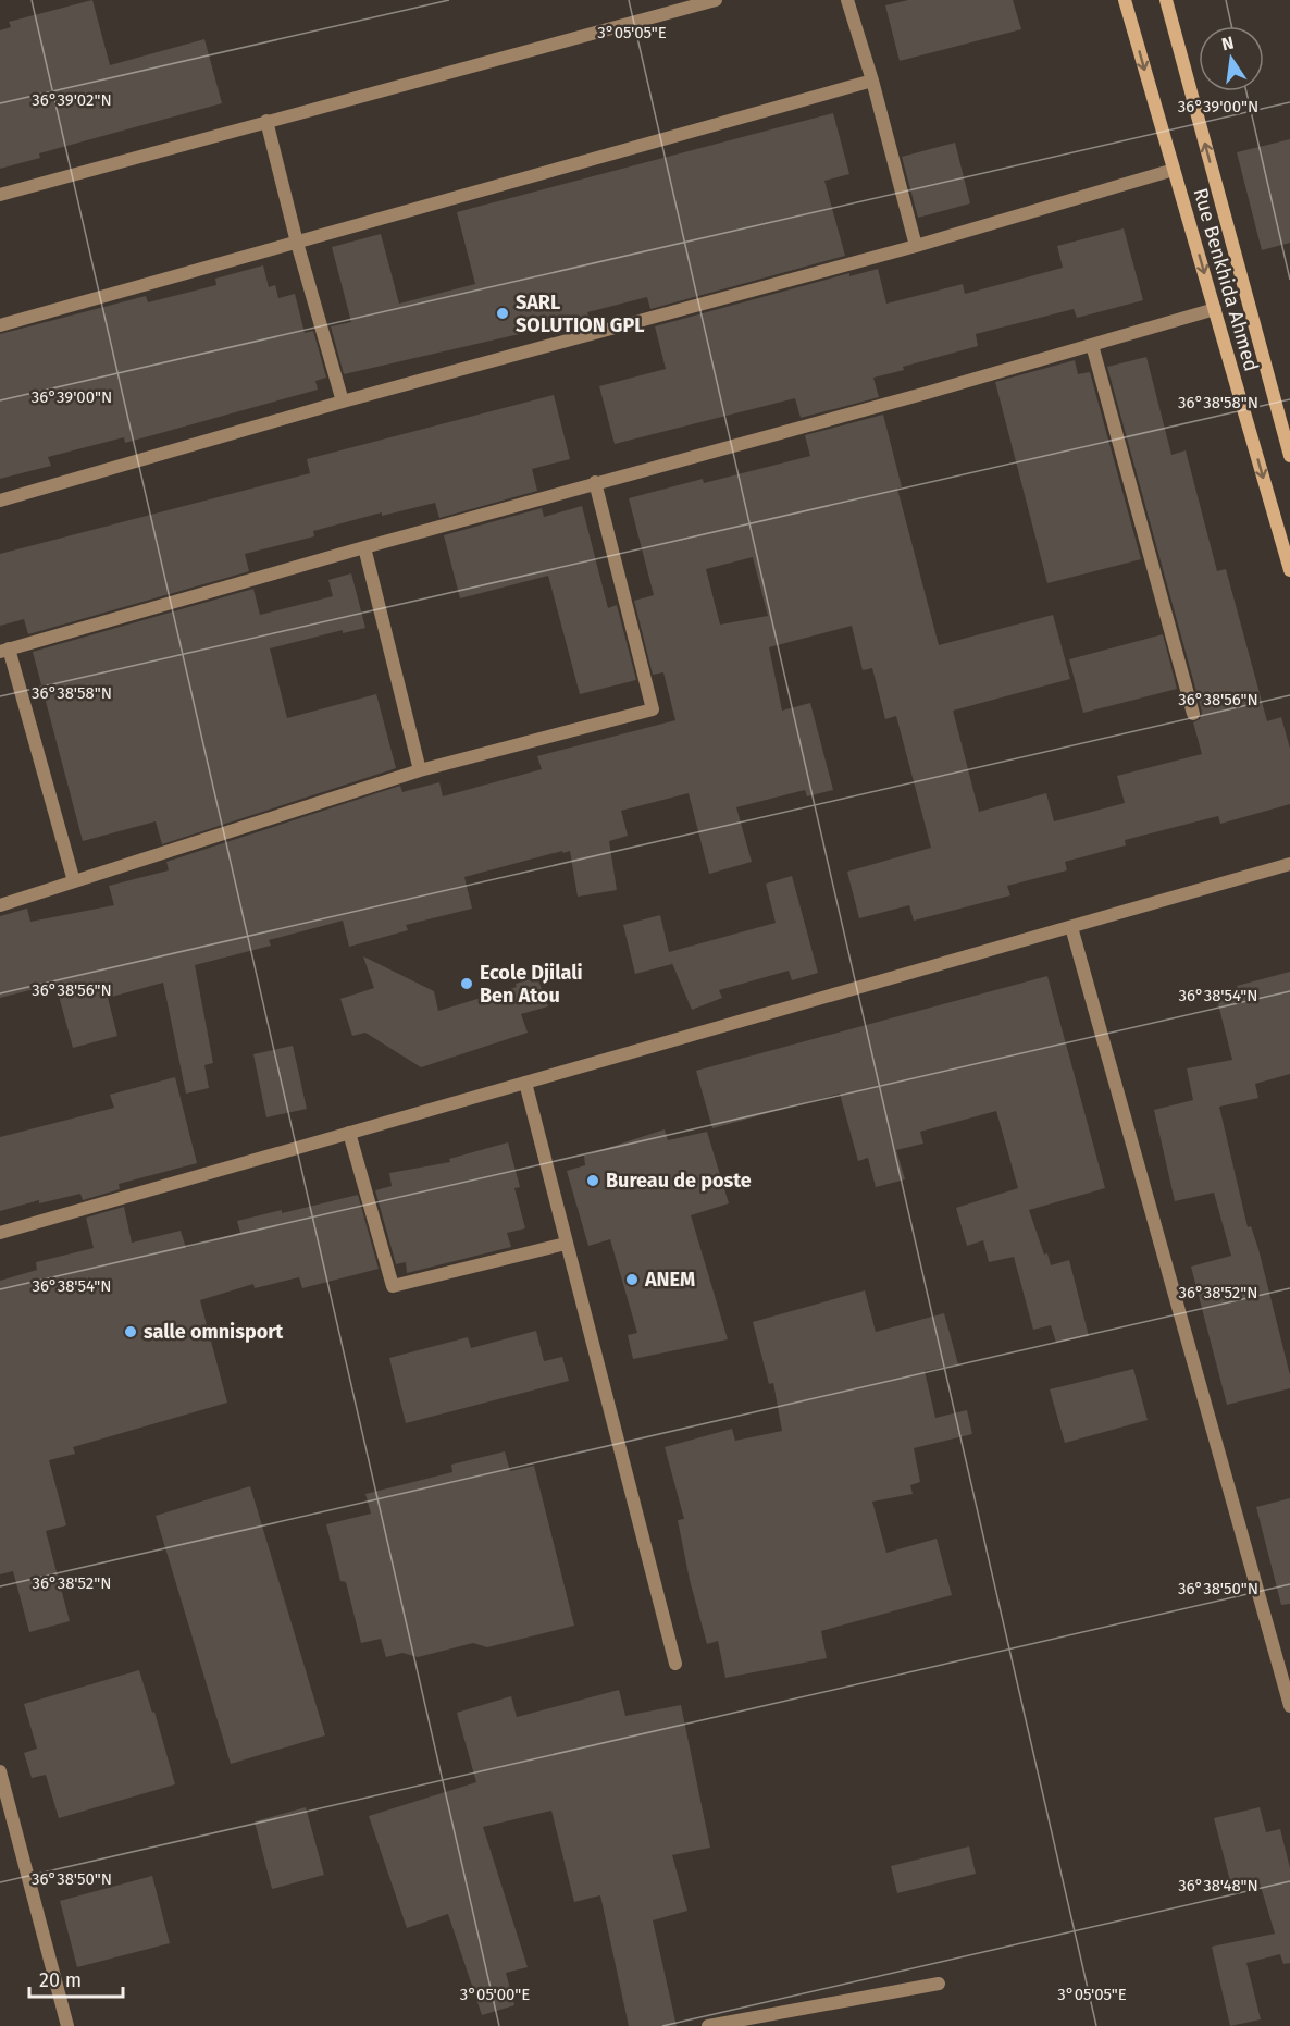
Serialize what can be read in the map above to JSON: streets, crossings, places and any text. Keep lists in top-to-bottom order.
{
  "streets": {
    "main road": ["Rue Benkhida Ahmed"]
  },
  "places": [
    "SARL SOLUTION GPL",
    "Ecole Djilali Ben Atou",
    "Bureau de poste",
    "ANEM",
    "salle omnisport"
  ],
  "scale_bar": "20 m",
  "north": "top",
  "coordinates": [
    "3°05'05\"E",
    "36°39'02\"N",
    "36°39'00\"N",
    "36°38'58\"N",
    "36°38'56\"N",
    "36°38'54\"N",
    "36°38'52\"N",
    "36°38'50\"N",
    "36°38'48\"N",
    "3°05'00\"E"
  ]
}
